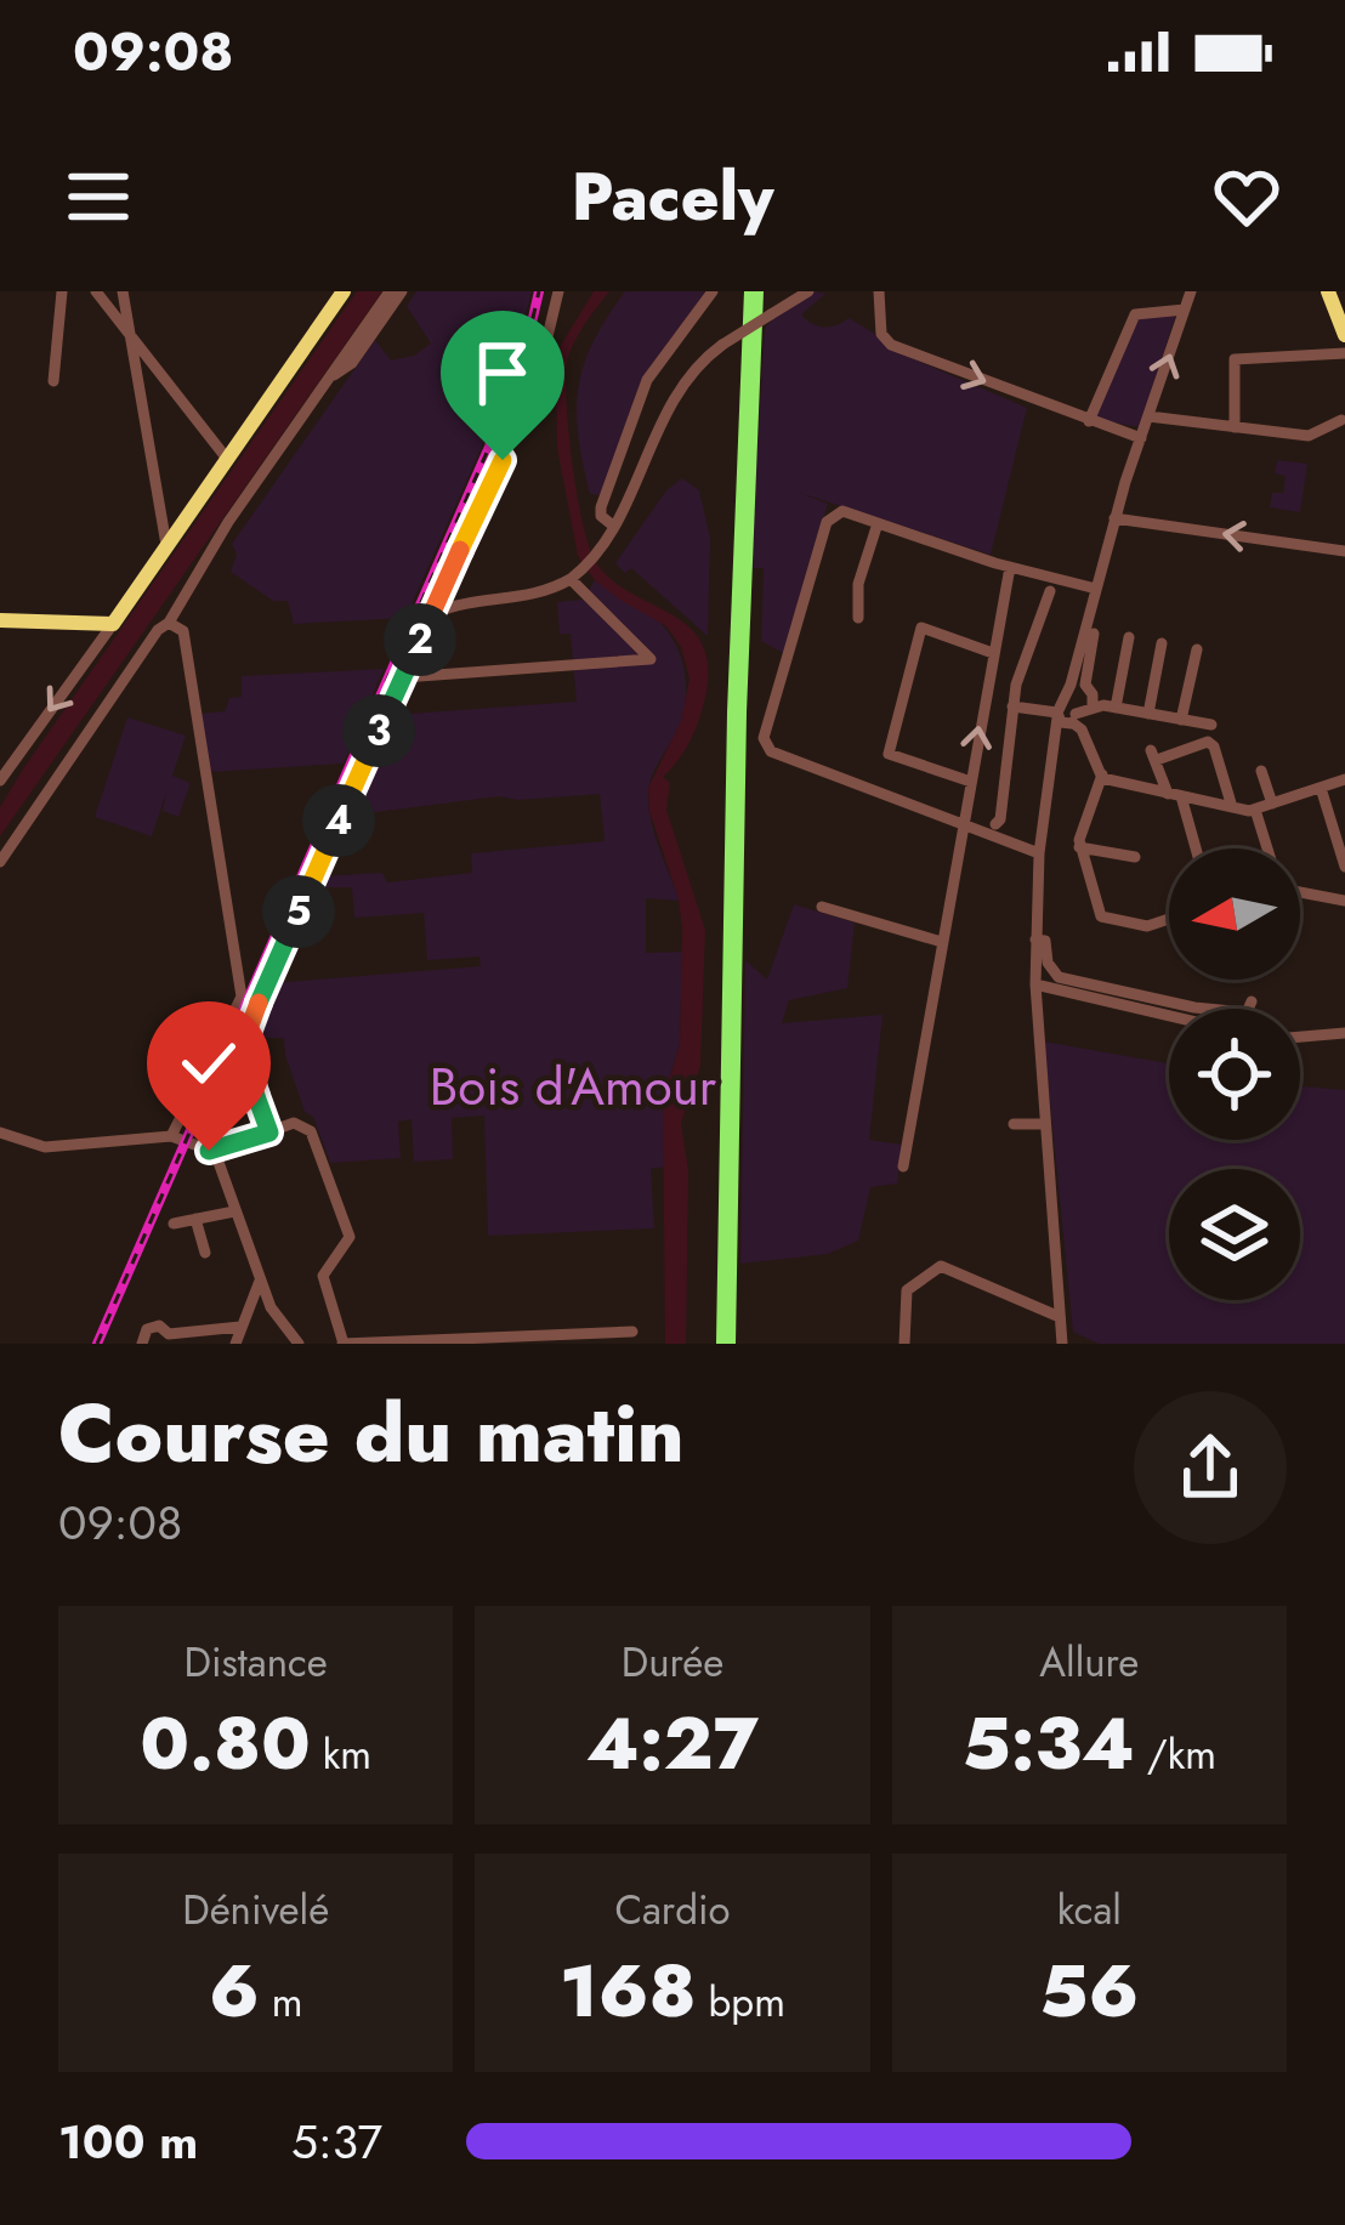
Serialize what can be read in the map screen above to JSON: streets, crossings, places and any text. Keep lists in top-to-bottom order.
{
  "parks": ["Bois d'Amour"],
  "north": "left",
  "page": {
    "status": "09:08",
    "header": "Pacely",
    "pins": [
      "2",
      "3",
      "4",
      "5"
    ],
    "heading": ["Course du matin", "09:08"],
    "stats": [
      ["Distance", "0.80 km"],
      ["Durée", "4:27"],
      ["Allure", "5:34 /km"],
      ["Dénivelé", "6 m"],
      ["Cardio", "168 bpm"],
      ["kcal", "56"]
    ],
    "list": [
      {
        "name": "100 m",
        "note": "5:37"
      }
    ]
  }
}
